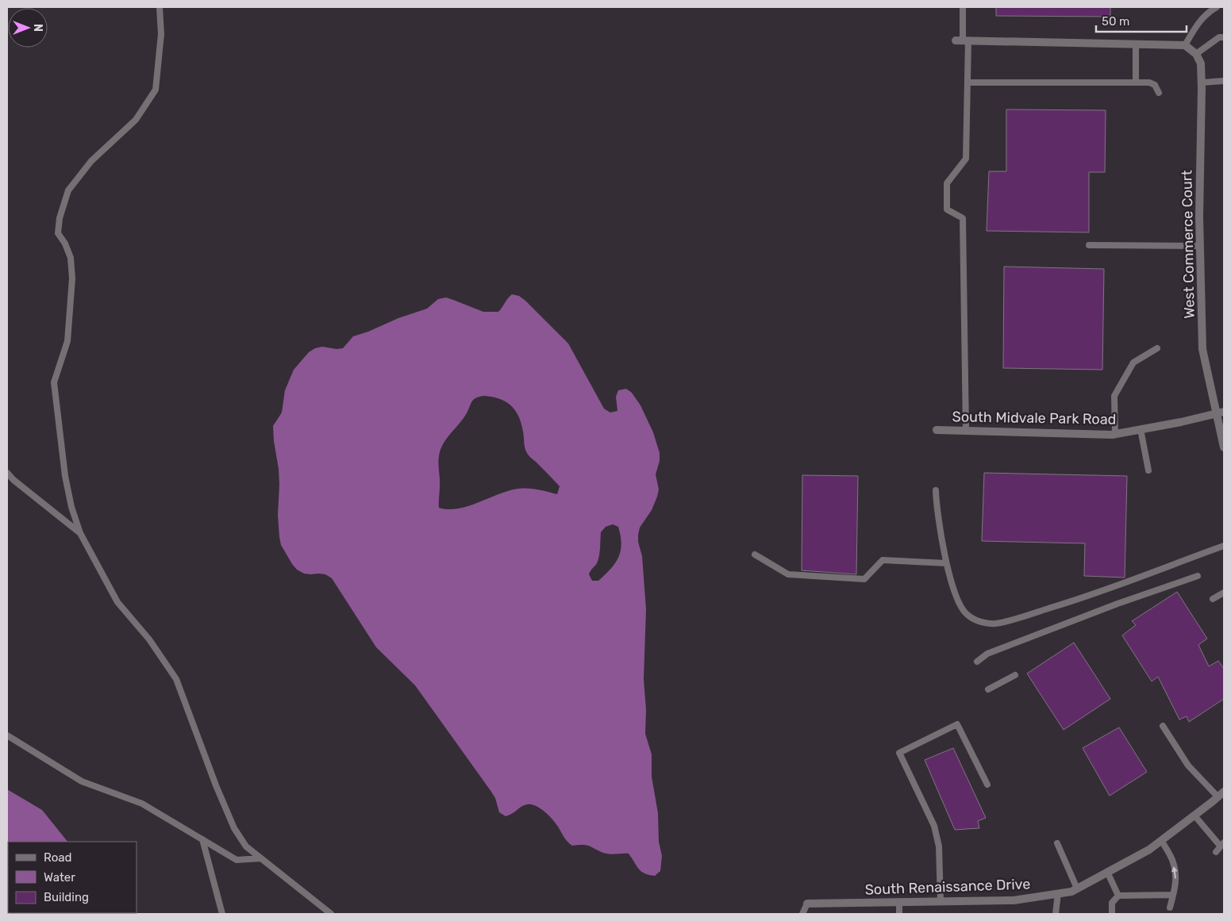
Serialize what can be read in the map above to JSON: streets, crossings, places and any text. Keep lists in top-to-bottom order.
{
  "streets": {
    "street": ["West Commerce Court", "South Midvale Park Road", "South Renaissance Drive"]
  },
  "crossings": [
    ["West Commerce Court", "South Midvale Park Road"]
  ],
  "legend": ["Road", "Water", "Building"],
  "scale_bar": "50 m",
  "north": "right"
}
